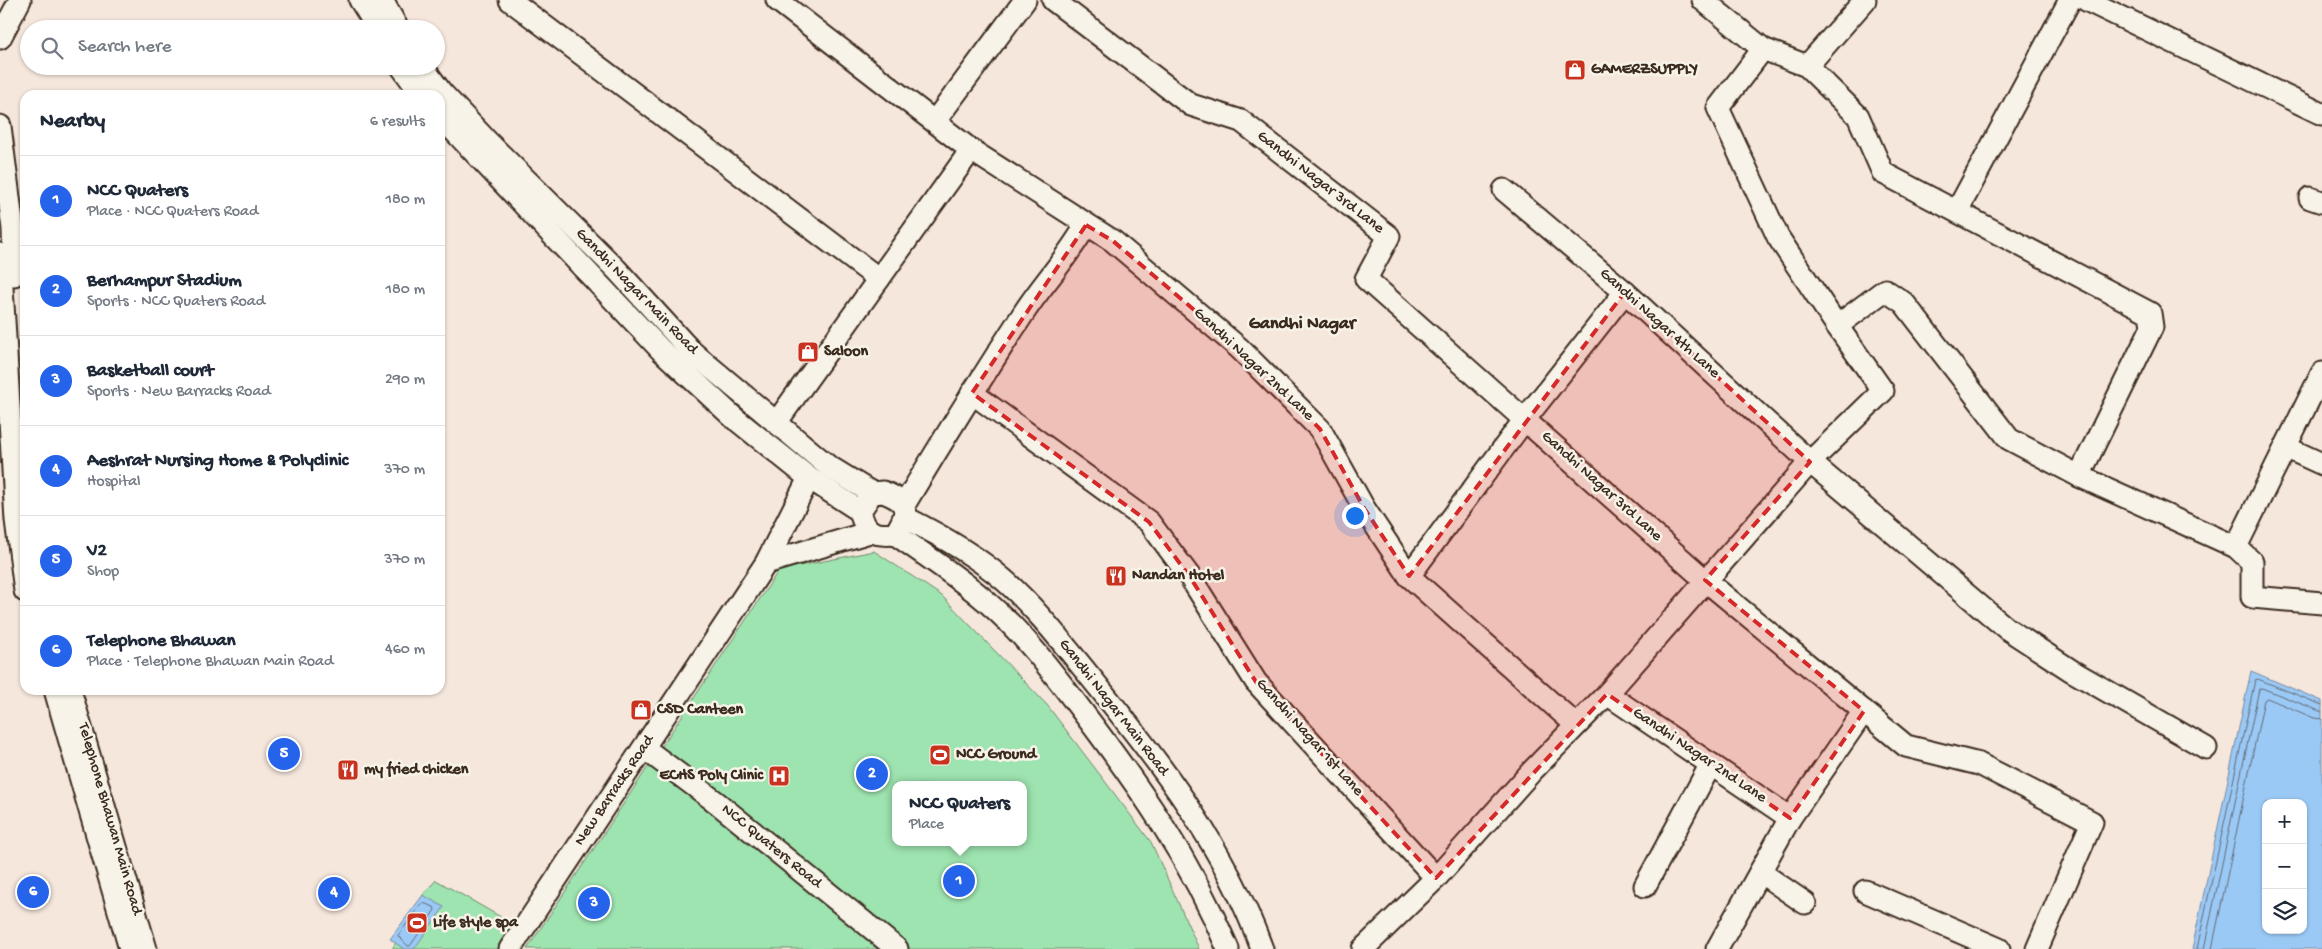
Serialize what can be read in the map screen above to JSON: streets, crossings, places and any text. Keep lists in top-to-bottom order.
{
  "streets": {
    "street": [
      "Gandhi Nagar 3rd Lane",
      "Gandhi Nagar Main Road",
      "Gandhi Nagar 4th Lane",
      "Gandhi Nagar 2nd Lane",
      "Gandhi Nagar 1st Lane",
      "New Barracks Road",
      "Telephone Bhawan Main Road",
      "NCC Quaters Road"
    ]
  },
  "crossings": [
    ["Gandhi Nagar Main Road", "New Barracks Road"],
    ["New Barracks Road", "NCC Quaters Road"]
  ],
  "districts": ["Gandhi Nagar"],
  "places": {
    "shop": ["GAMERZSUPPLY", "Saloon", "CSD Canteen"],
    "restaurant": ["Nandan Hotel", "my fried chicken"],
    "sports": ["NCC Ground", "Life style spa"],
    "hospital": ["ECHS Poly Clinic"]
  },
  "page": {
    "search": "Search here",
    "heading": ["Nearby", "6 results"],
    "list": [
      {
        "mark": "1",
        "name": "NCC Quaters",
        "note": "Place · NCC Quaters Road",
        "value": "180 m"
      },
      {
        "mark": "2",
        "name": "Berhampur Stadium",
        "note": "Sports · NCC Quaters Road",
        "value": "180 m"
      },
      {
        "mark": "3",
        "name": "Basketball court",
        "note": "Sports · New Barracks Road",
        "value": "290 m"
      },
      {
        "mark": "4",
        "name": "Aeshrat Nursing Home & Polyclinic",
        "note": "Hospital",
        "value": "370 m"
      },
      {
        "mark": "5",
        "name": "V2",
        "note": "Shop",
        "value": "370 m"
      },
      {
        "mark": "6",
        "name": "Telephone Bhawan",
        "note": "Place · Telephone Bhawan Main Road",
        "value": "460 m"
      }
    ],
    "pins": [
      "5",
      "2",
      "1",
      "6",
      "4",
      "3"
    ],
    "popup": ["NCC Quaters", "Place"],
    "map_buttons": ["+", "−"]
  }
}
